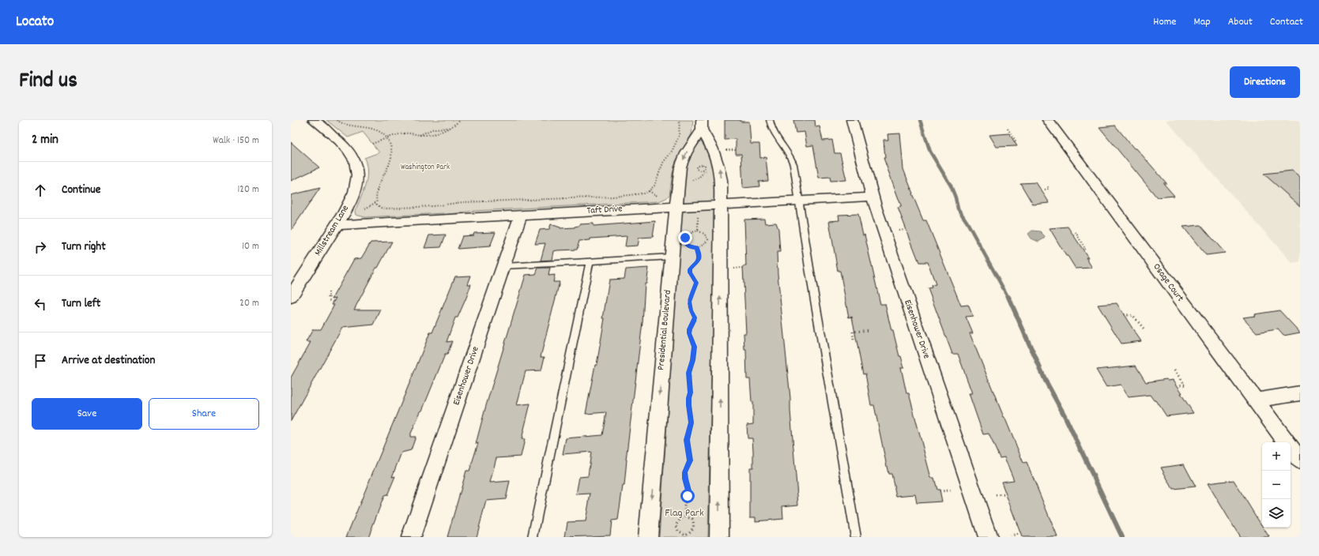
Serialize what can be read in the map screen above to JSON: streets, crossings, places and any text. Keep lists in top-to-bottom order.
{
  "streets": {
    "street": [
      "Taft Drive",
      "Millstream Lane",
      "Osage Court",
      "Eisenhower Drive",
      "Presidential Boulevard"
    ]
  },
  "crossings": [
    ["Taft Drive", "Millstream Lane"],
    ["Taft Drive", "Eisenhower Drive"],
    ["Taft Drive", "Presidential Boulevard"]
  ],
  "parks": ["Washington Park", "Flag Park"],
  "page": {
    "header": "Locato",
    "nav": [
      "Home",
      "Map",
      "About",
      "Contact"
    ],
    "title": "Find us",
    "buttons": [
      "Directions",
      ["Save", "Share"]
    ],
    "heading": ["2 min", "Walk · 150 m"],
    "list": [
      ["Continue", "120 m"],
      ["Turn right", "10 m"],
      ["Turn left", "20 m"],
      "Arrive at destination"
    ],
    "map_buttons": ["+", "−"]
  }
}
